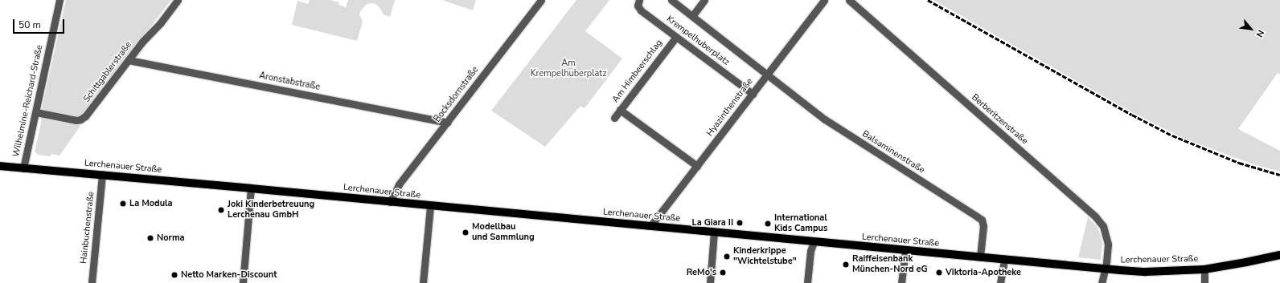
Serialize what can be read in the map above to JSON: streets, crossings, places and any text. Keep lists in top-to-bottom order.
{
  "streets": {
    "main road": ["Lerchenauer Straße"],
    "street": [
      "Krempelhuberplatz",
      "Am Himbeerschlag",
      "Schittgablerstraße",
      "Aronstabstraße",
      "Bocksdornstraße",
      "Wilhelmine-Reichard-Straße",
      "Hyazinthenstraße",
      "Berberitzenstraße",
      "Balsaminenstraße",
      "Hainbuchenstraße"
    ]
  },
  "crossings": [
    ["Krempelhuberplatz", "Am Himbeerschlag"],
    ["Krempelhuberplatz", "Hyazinthenstraße"],
    ["Krempelhuberplatz", "Balsaminenstraße"],
    ["Schittgablerstraße", "Aronstabstraße"],
    ["Schittgablerstraße", "Wilhelmine-Reichard-Straße"],
    ["Aronstabstraße", "Bocksdornstraße"],
    ["Bocksdornstraße", "Lerchenauer Straße"],
    ["Wilhelmine-Reichard-Straße", "Lerchenauer Straße"],
    ["Hyazinthenstraße", "Balsaminenstraße"],
    ["Hyazinthenstraße", "Lerchenauer Straße"],
    ["Berberitzenstraße", "Lerchenauer Straße"],
    ["Balsaminenstraße", "Lerchenauer Straße"],
    ["Lerchenauer Straße", "Hainbuchenstraße"]
  ],
  "parks": ["Am Krempelhuberplatz"],
  "places": [
    "La Modula",
    "Joki Kinderbetreuung Lerchenau GmbH",
    "La Giara II",
    "International Kids Campus",
    "Modellbau und Sammlung",
    "Norma",
    "Kinderkrippe \"Wichtelstube\"",
    "Raiffeisenbank München-Nord eG",
    "ReMo's",
    "Viktoria-Apotheke",
    "Netto Marken-Discount"
  ],
  "scale_bar": "50 m",
  "north": "bottom right"
}
